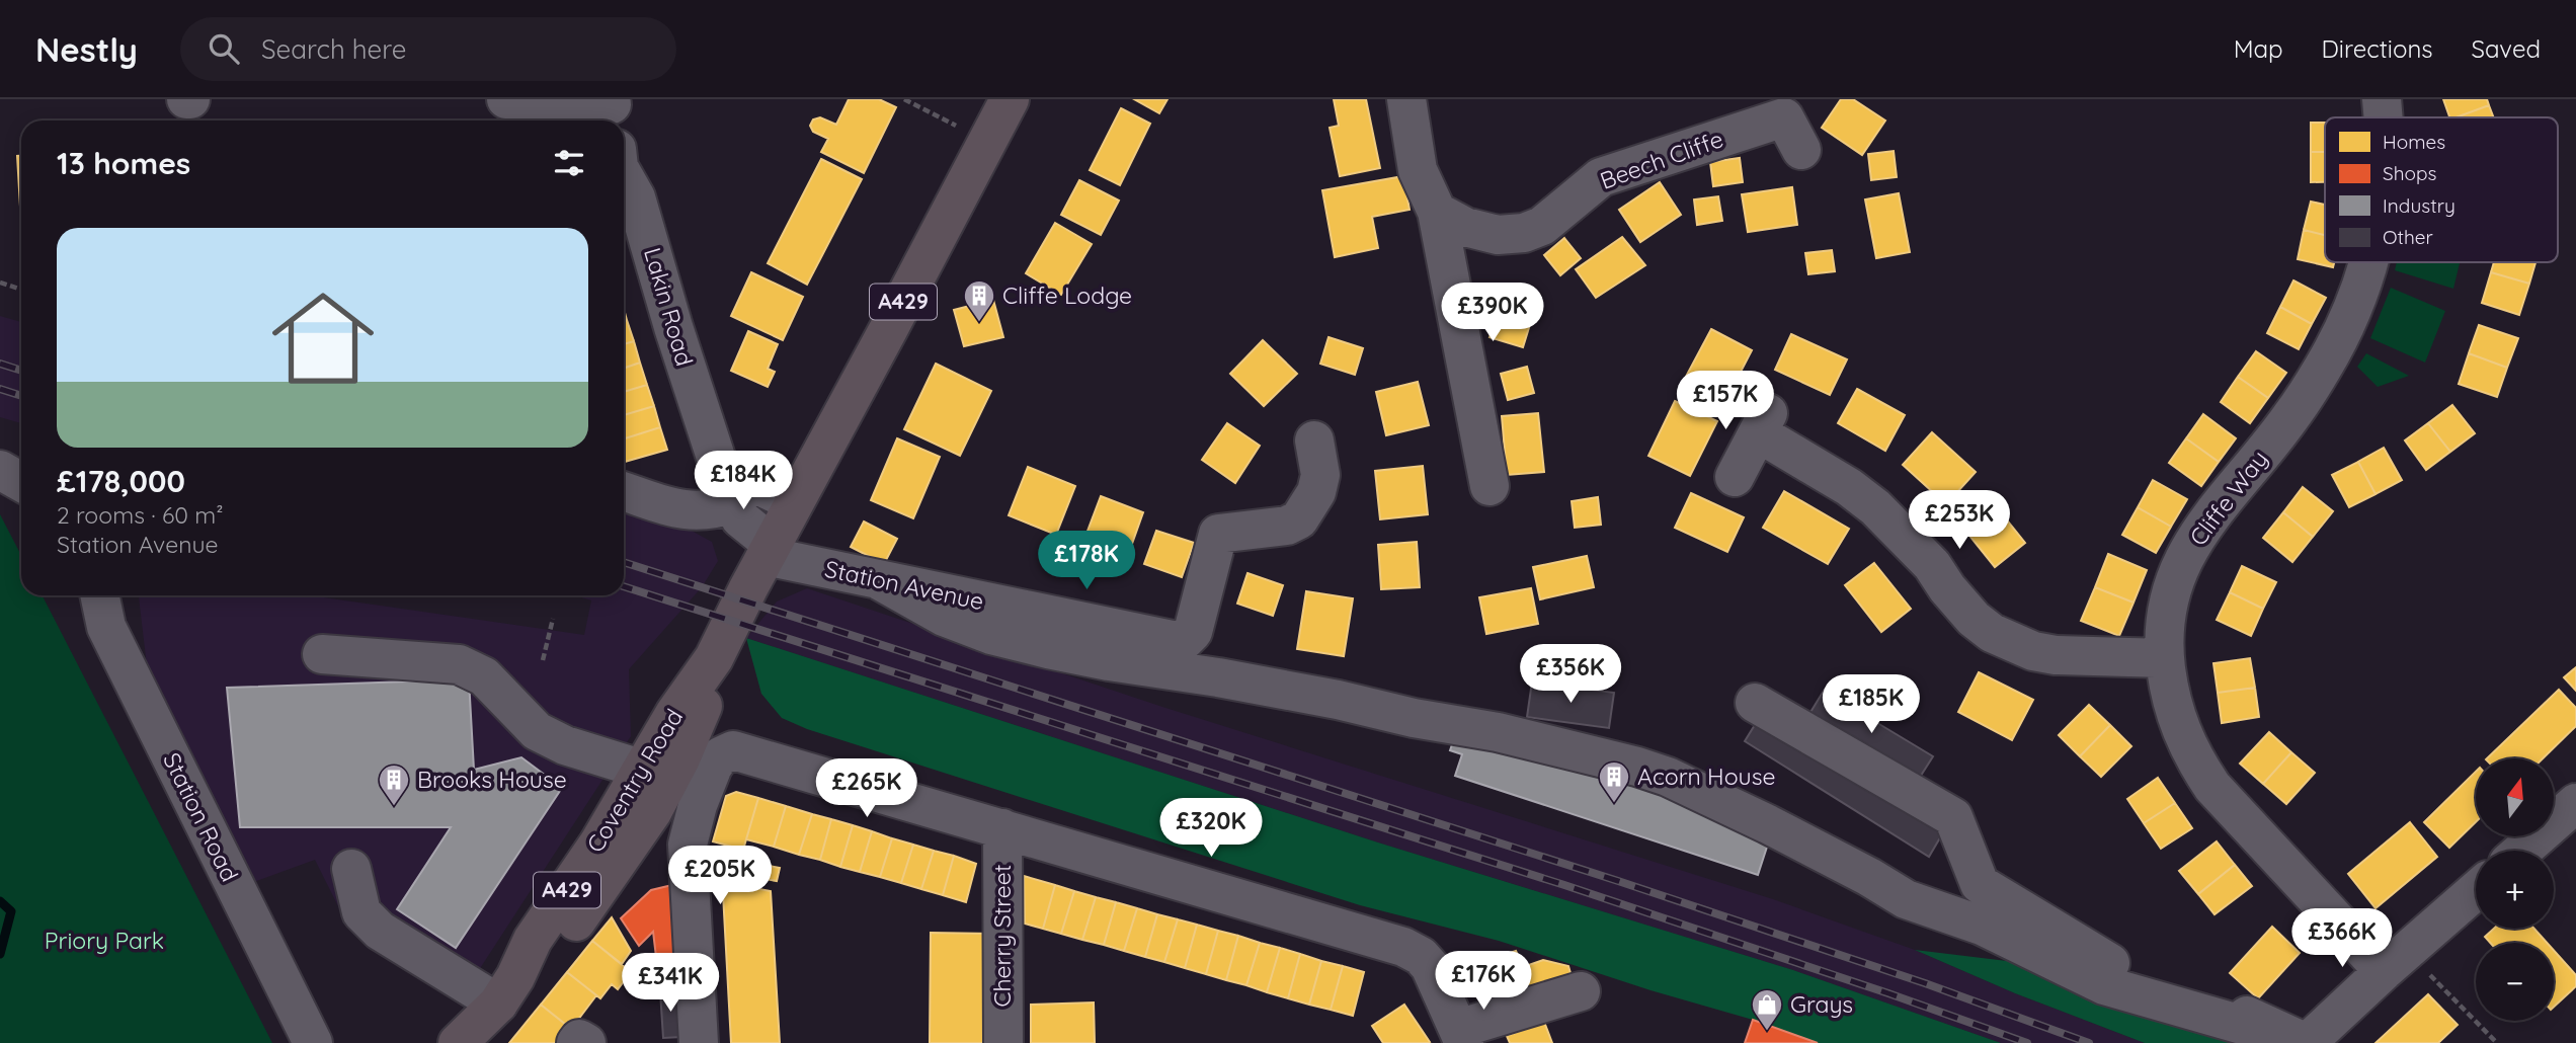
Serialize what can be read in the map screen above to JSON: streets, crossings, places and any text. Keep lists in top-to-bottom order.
{
  "streets": {
    "main road": ["A429", "Coventry Road"],
    "street": [
      "Beech Cliffe",
      "Lakin Road",
      "Cliffe Way",
      "Station Avenue",
      "Station Road",
      "Cherry Street"
    ]
  },
  "crossings": [
    ["Lakin Road", "Station Avenue"],
    ["Lakin Road", "Coventry Road"],
    ["Station Avenue", "Coventry Road"]
  ],
  "parks": ["Priory Park"],
  "places": {
    "building": ["Cliffe Lodge", "Acorn House", "Brooks House"],
    "shop": ["Grays"]
  },
  "legend": [
    "Homes",
    "Shops",
    "Industry",
    "Other"
  ],
  "north": "top",
  "page": {
    "header": "Nestly",
    "search": "Search here",
    "nav": ["Map", "Directions", "Saved"],
    "heading": "13 homes",
    "list": [
      {
        "name": "£178,000",
        "note": "2 rooms · 60 m² · Station Avenue"
      }
    ],
    "price": [
      "£390K",
      "£157K",
      "£184K",
      "£253K",
      "£178K",
      "£356K",
      "£185K",
      "£265K",
      "£320K",
      "£205K",
      "£366K",
      "£176K",
      "£341K"
    ],
    "map_buttons": ["+", "−"]
  }
}
